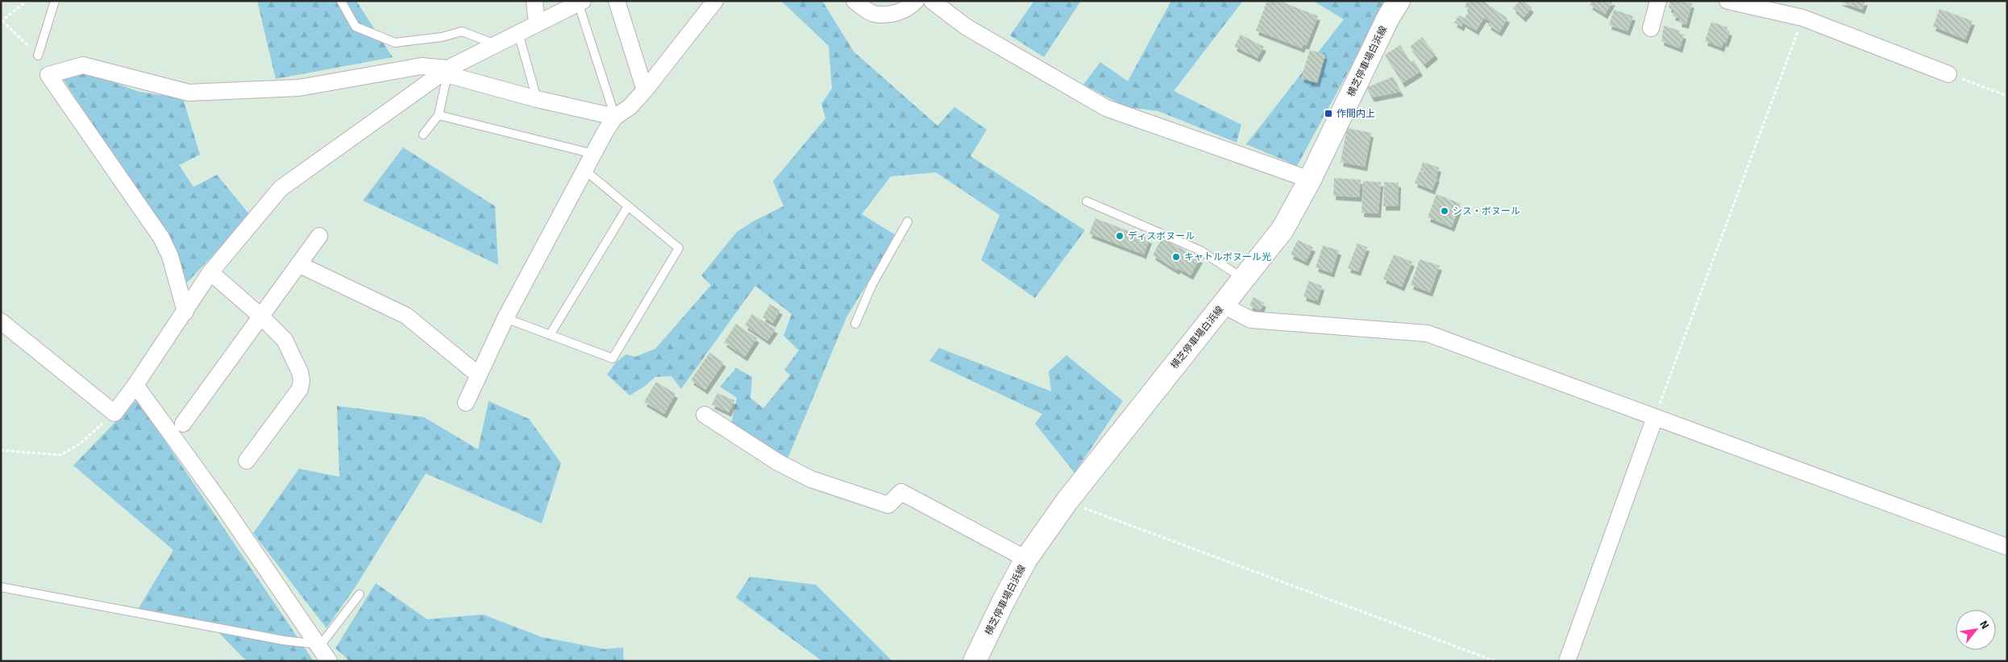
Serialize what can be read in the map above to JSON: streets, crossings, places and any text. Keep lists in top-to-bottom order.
{
  "streets": {
    "main road": ["横芝停車場白浜線"]
  },
  "places": {
    "transit": ["作間内上"],
    "other": ["シス・ボヌール", "ディスボヌール", "キャトルボヌール光"]
  },
  "north": "top right"
}
